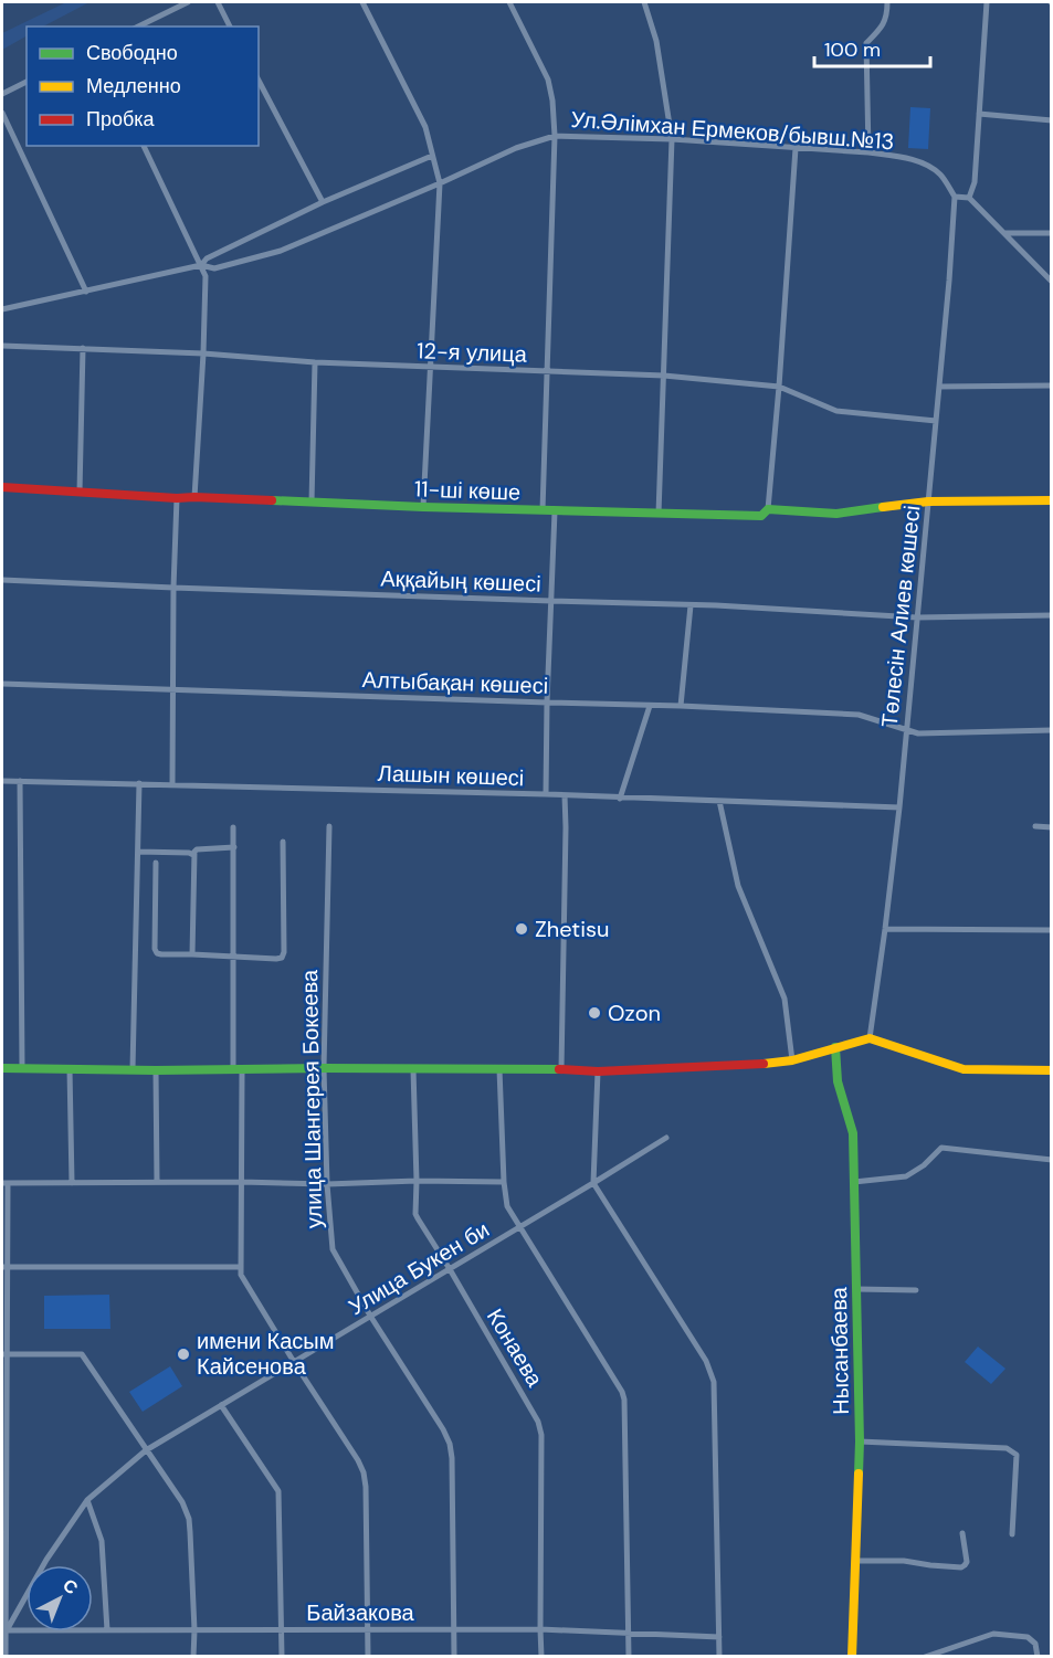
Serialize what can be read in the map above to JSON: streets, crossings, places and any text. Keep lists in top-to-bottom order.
{
  "streets": {
    "street": [
      "Ул.Әлімхан Ермеков/бывш.№13",
      "12-я улица",
      "11-ші көше",
      "Аққайың көшесі",
      "Төлесін Алиев көшесі",
      "Алтыбақан көшесі",
      "Лашын көшесі",
      "улица Шангерея Бокеева",
      "Улица Букен би",
      "Конаева",
      "Нысанбаева",
      "Байзакова"
    ]
  },
  "crossings": [
    ["Ул.Әлімхан Ермеков/бывш.№13", "Төлесін Алиев көшесі"],
    ["12-я улица", "Төлесін Алиев көшесі"],
    ["11-ші көше", "Төлесін Алиев көшесі"],
    ["Аққайың көшесі", "Төлесін Алиев көшесі"],
    ["Төлесін Алиев көшесі", "Алтыбақан көшесі"],
    ["Төлесін Алиев көшесі", "Лашын көшесі"],
    ["улица Шангерея Бокеева", "Улица Букен би"],
    ["улица Шангерея Бокеева", "Байзакова"],
    ["Улица Букен би", "Конаева"],
    ["Улица Букен би", "Байзакова"],
    ["Конаева", "Байзакова"]
  ],
  "places": ["Zhetisu", "Ozon", "имени Касым Кайсенова"],
  "legend": ["Свободно", "Медленно", "Пробка"],
  "scale_bar": "100 m",
  "north": "top right"
}
